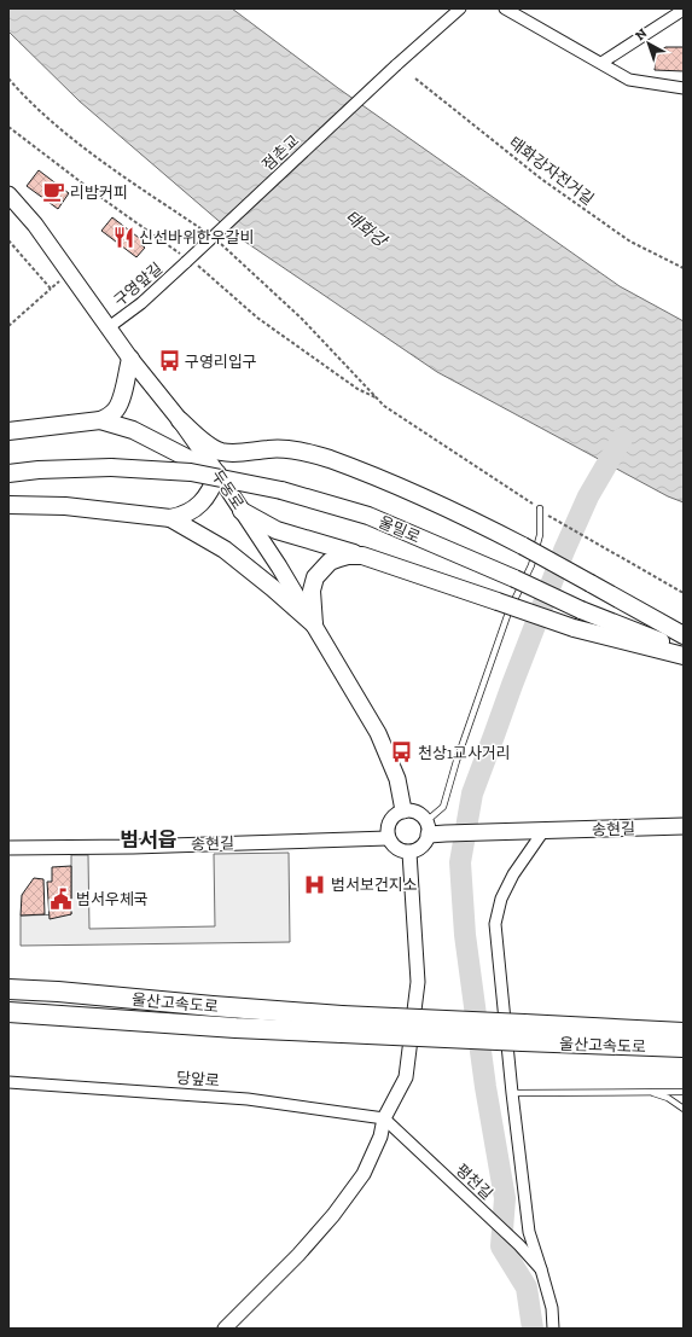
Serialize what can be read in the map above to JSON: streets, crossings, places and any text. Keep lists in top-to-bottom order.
{
  "streets": {
    "highway": ["울산고속도로"],
    "main road": ["두동로", "울밀로", "송현길"],
    "street": [
      "점촌교",
      "구영앞길",
      "당앞로",
      "평천길"
    ],
    "path": ["태화강자전거길"]
  },
  "crossings": [
    ["점촌교", "구영앞길"],
    ["구영앞길", "두동로"],
    ["두동로", "송현길"],
    ["당앞로", "평천길"]
  ],
  "districts": ["범서읍"],
  "water": ["태화강"],
  "places": {
    "cafe": ["리밤커피"],
    "restaurant": ["신선바위한우갈비"],
    "bus stop": ["구영리입구", "천상1교사거리"],
    "hospital": ["범서보건지소"],
    "public building": ["범서우체국"]
  },
  "north": "top left"
}
